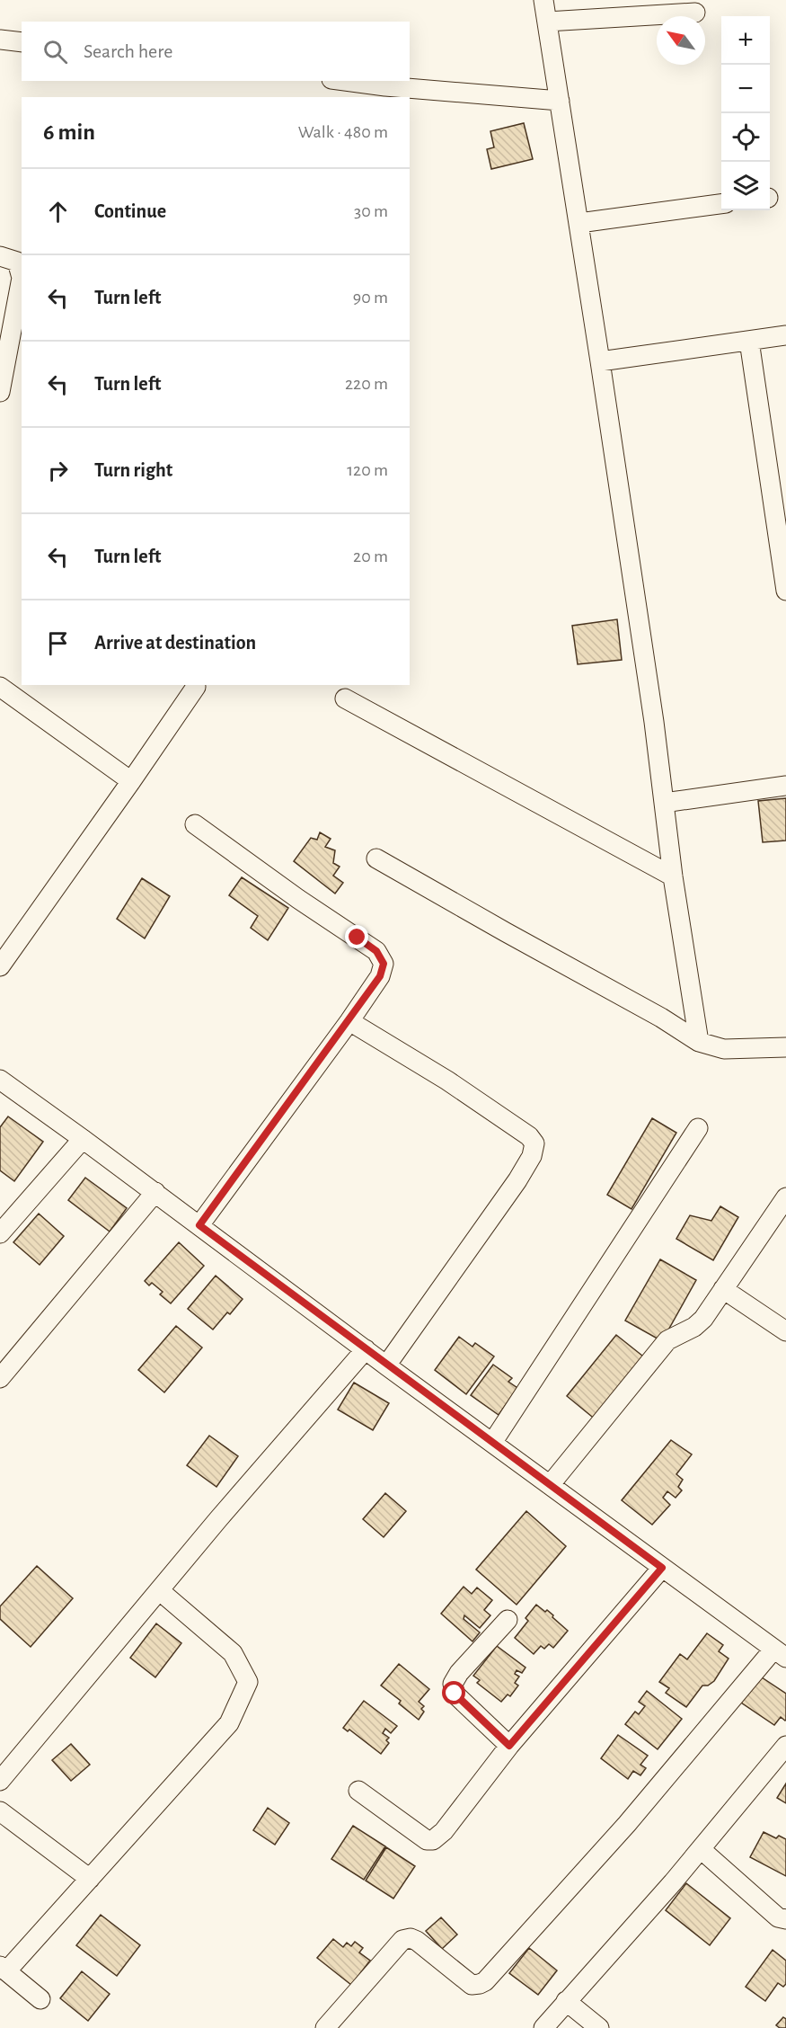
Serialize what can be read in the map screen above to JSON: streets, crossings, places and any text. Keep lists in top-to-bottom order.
{
  "north": "top left",
  "page": {
    "map_buttons": ["+", "−"],
    "search": "Search here",
    "heading": ["6 min", "Walk · 480 m"],
    "list": [
      ["Continue", "30 m"],
      ["Turn left", "90 m"],
      ["Turn left", "220 m"],
      ["Turn right", "120 m"],
      ["Turn left", "20 m"],
      "Arrive at destination"
    ]
  }
}
